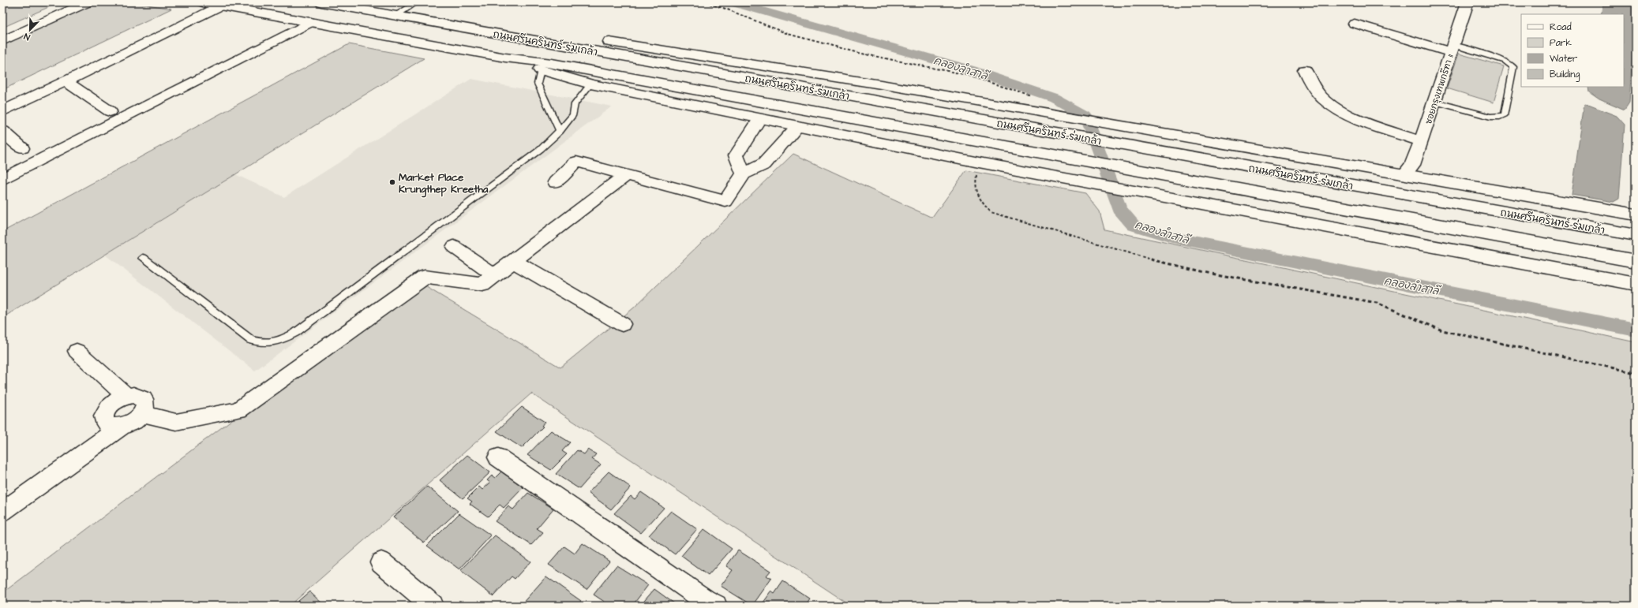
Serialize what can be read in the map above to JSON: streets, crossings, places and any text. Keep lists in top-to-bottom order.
{
  "streets": {
    "main road": ["ถนนศรีนครินทร์-ร่มเกล้า", "ซอยกรุงเทพกรีฑา 11"]
  },
  "crossings": [
    ["ถนนศรีนครินทร์-ร่มเกล้า", "ซอยกรุงเทพกรีฑา 11"]
  ],
  "water": ["คลองลำสาลี"],
  "places": ["Market Place Krungthep Kreetha"],
  "legend": [
    "Road",
    "Park",
    "Water",
    "Building"
  ],
  "north": "bottom left"
}
